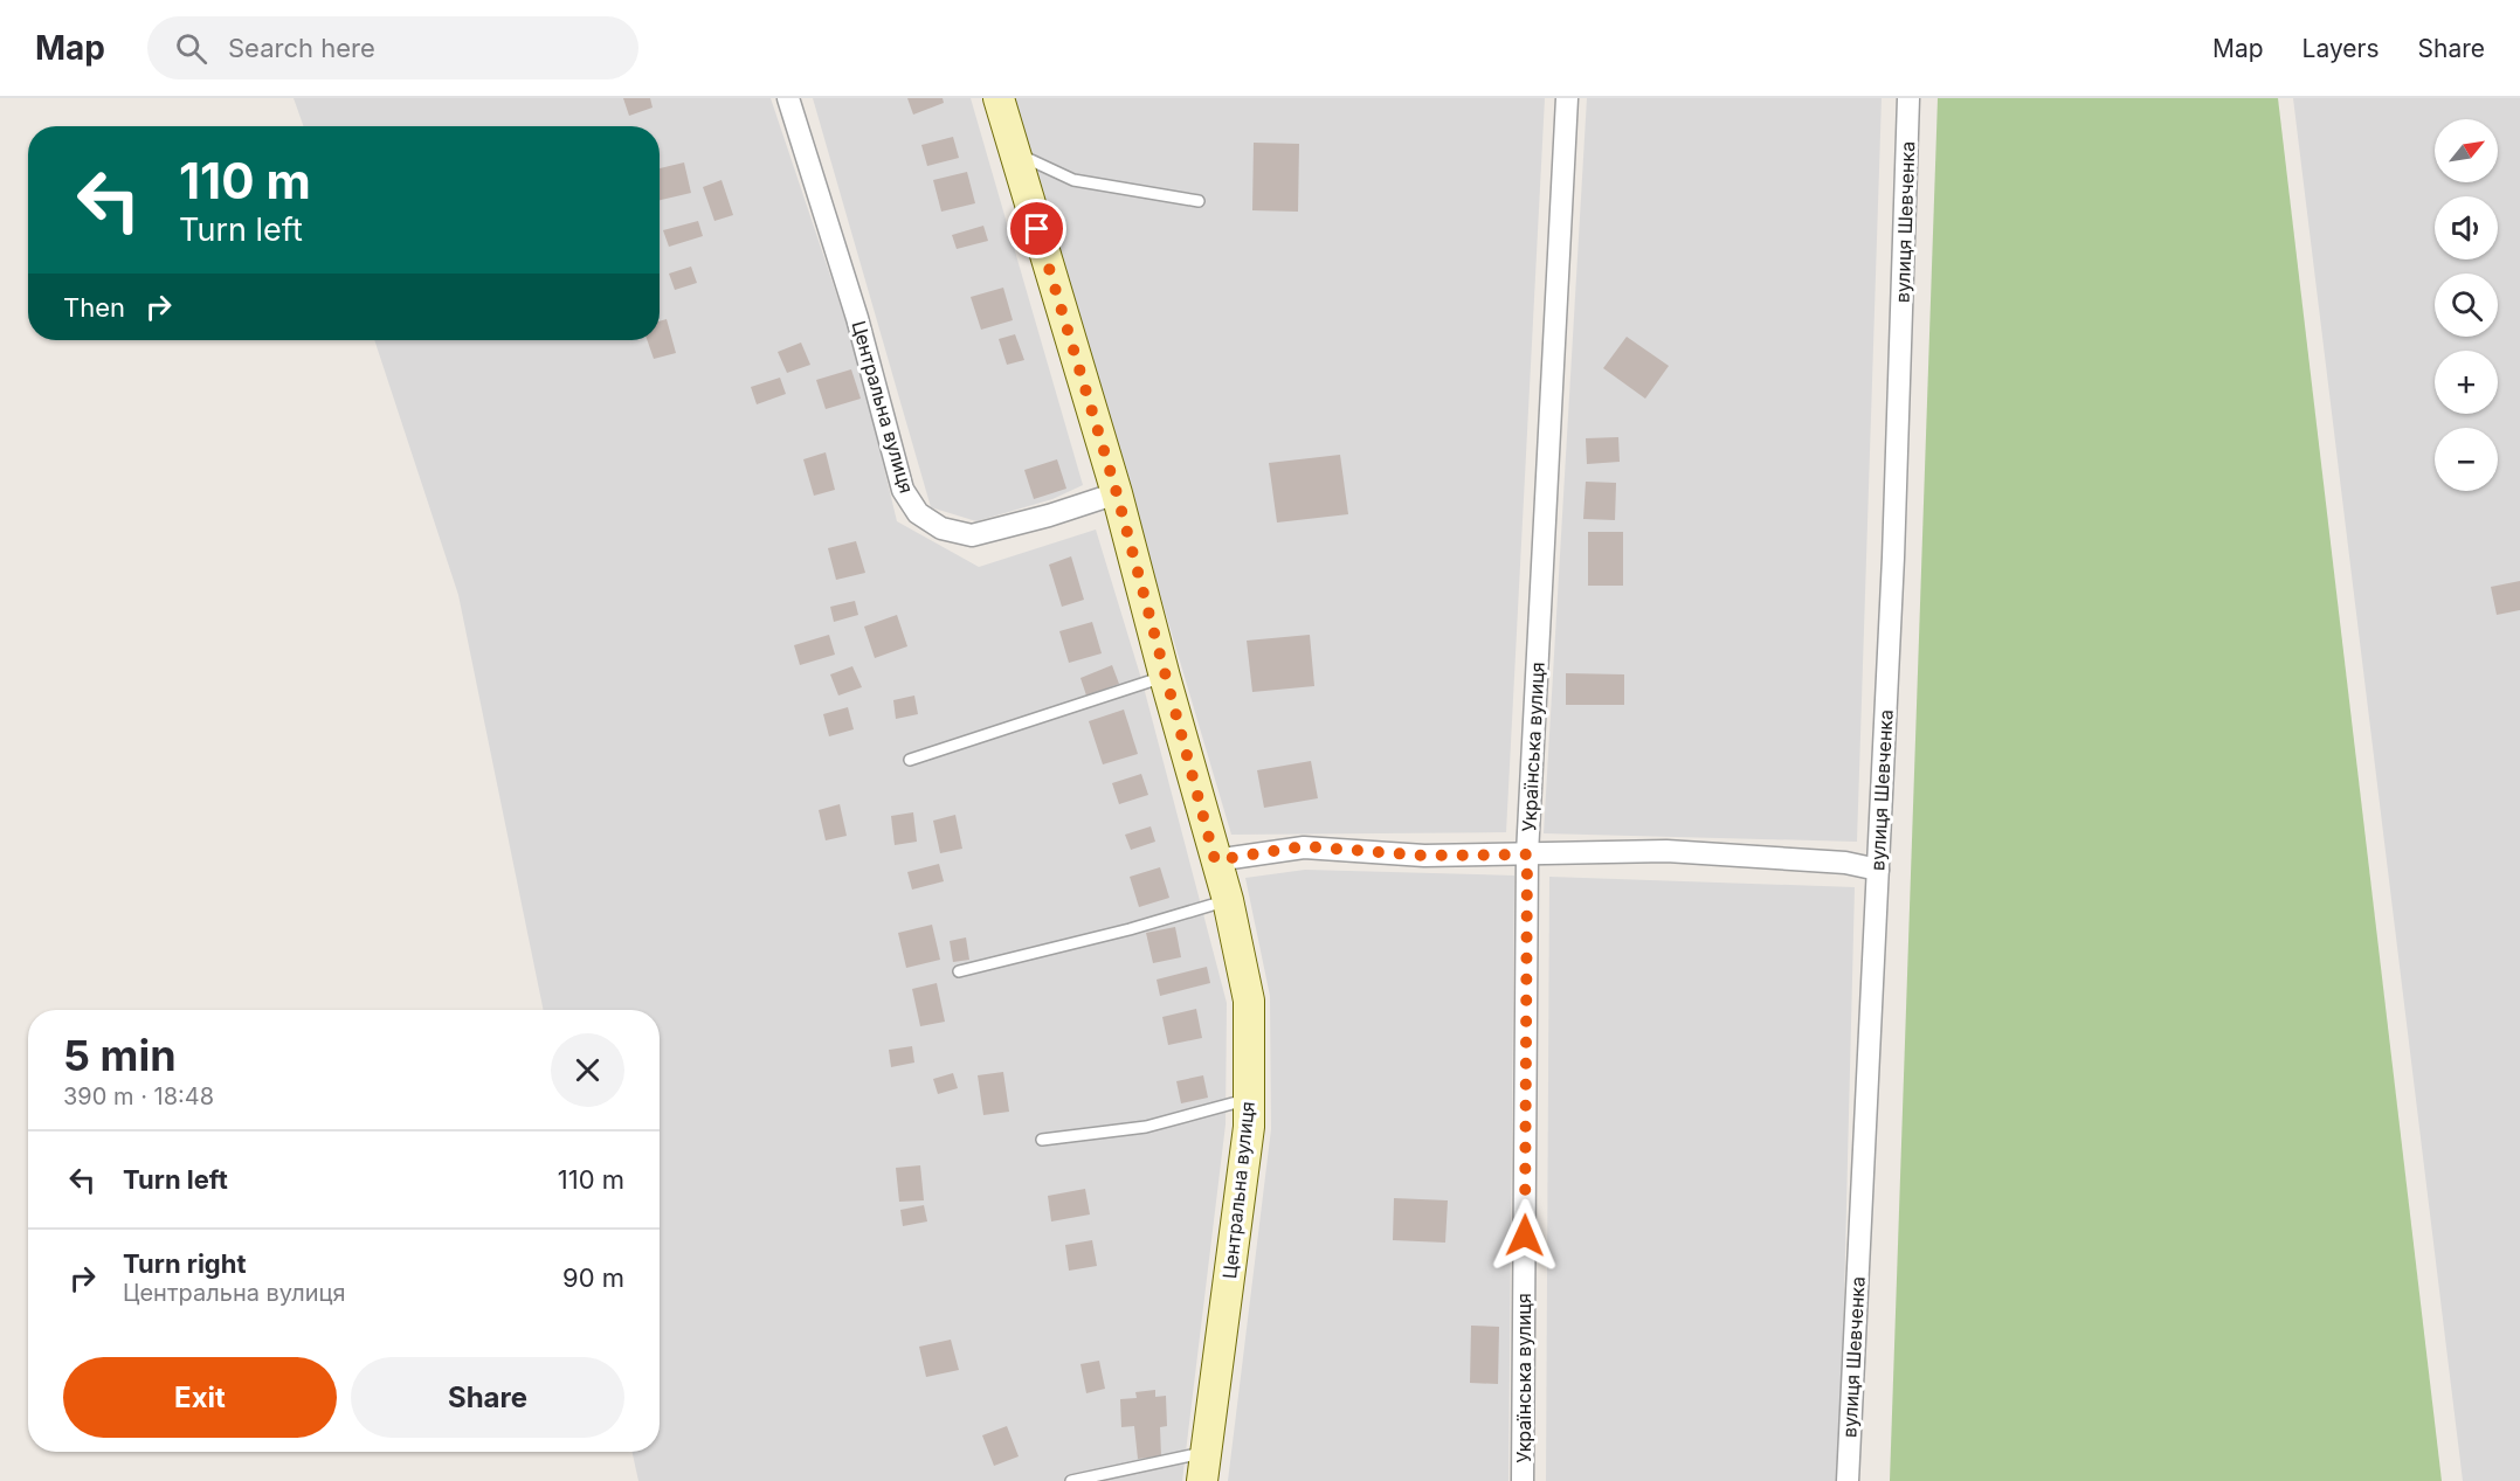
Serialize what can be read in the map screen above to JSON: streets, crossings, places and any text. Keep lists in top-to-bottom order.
{
  "streets": {
    "street": ["вулиця Шевченка", "Центральна вулиця", "Українська вулиця"]
  },
  "north": "top right",
  "page": {
    "header": "Map",
    "search": "Search here",
    "nav": ["Map", "Layers", "Share"],
    "map_buttons": ["+", "−"],
    "turn": ["110 m", "Turn left"],
    "then": "Then",
    "heading": ["5 min", "390 m · 18:48"],
    "list": [
      {
        "name": "Turn left",
        "value": "110 m"
      },
      {
        "name": "Turn right",
        "note": "Центральна вулиця",
        "value": "90 m"
      }
    ],
    "buttons": ["Exit", "Share"]
  }
}
